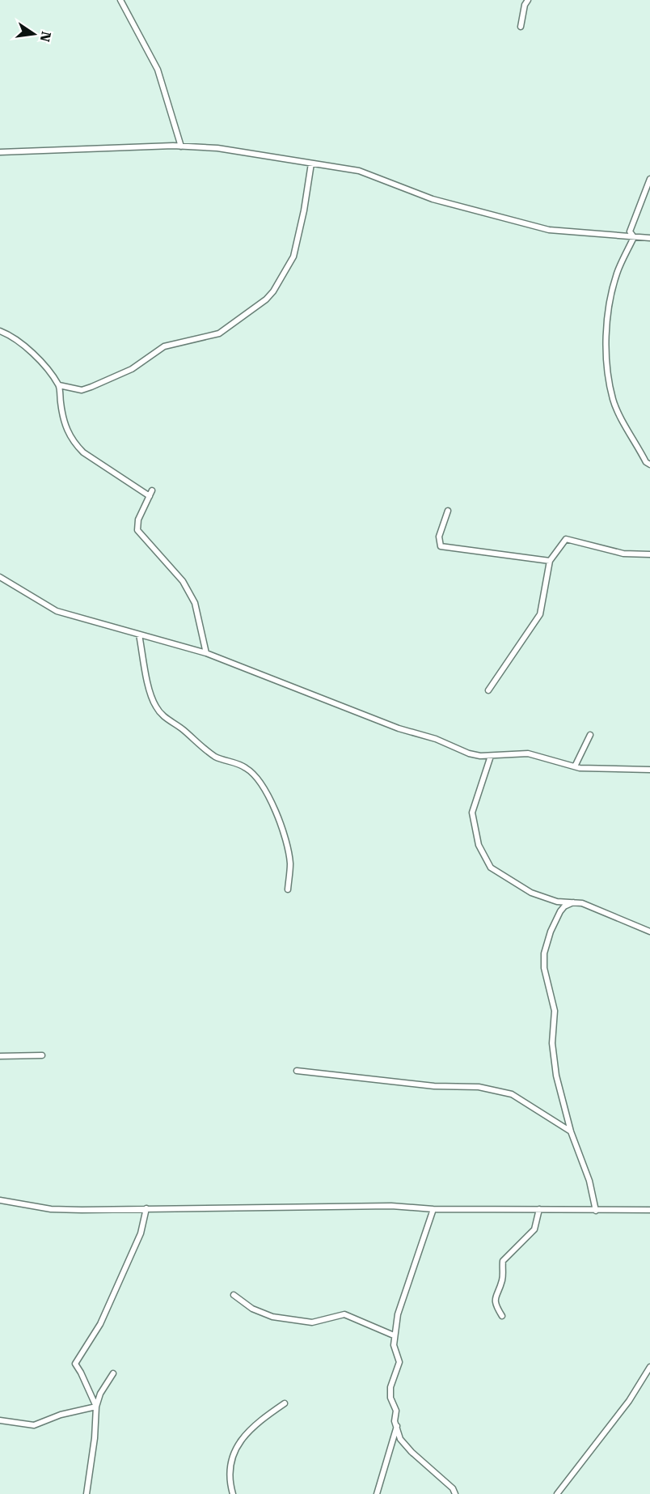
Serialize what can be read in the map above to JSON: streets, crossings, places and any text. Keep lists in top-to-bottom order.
{
  "north": "right"
}
